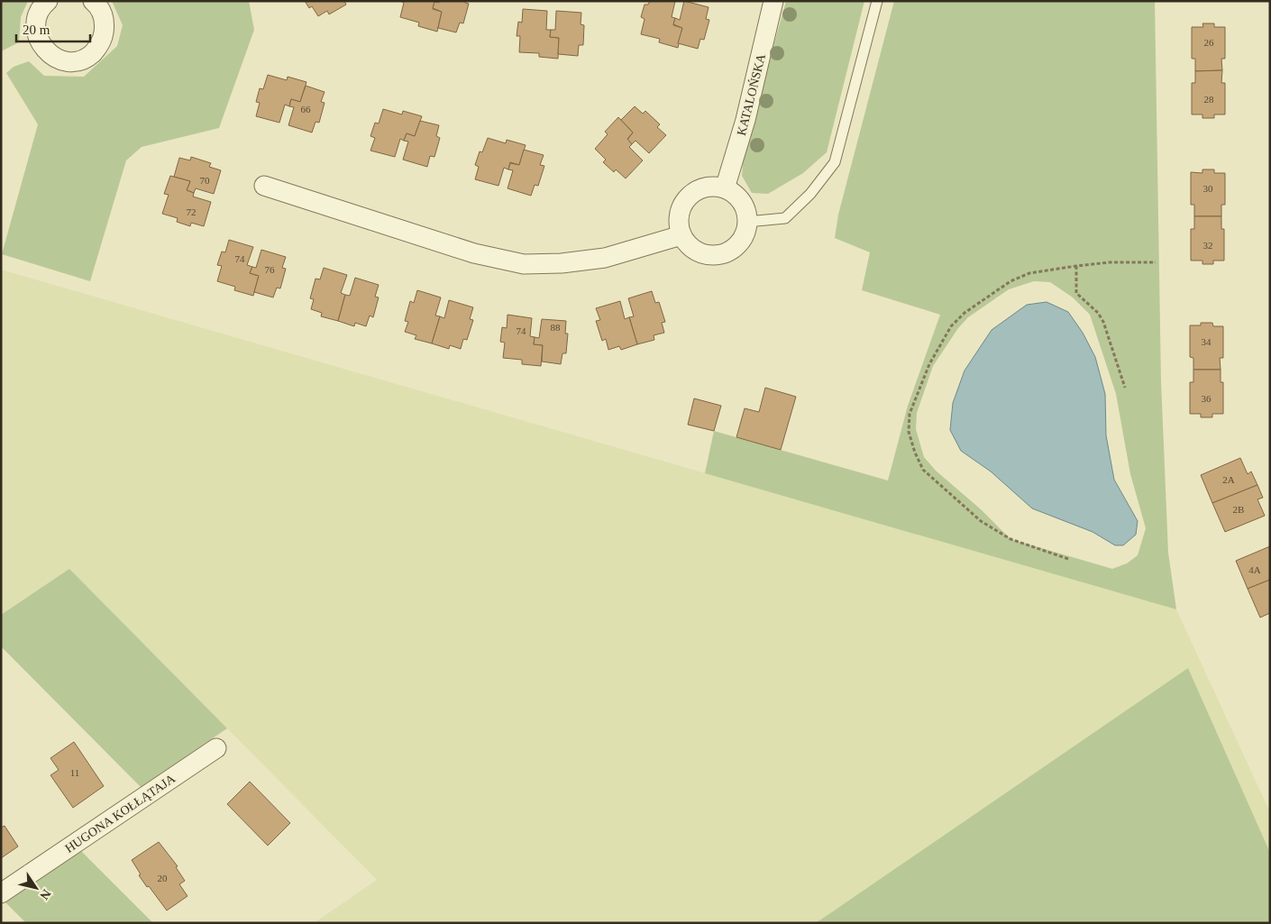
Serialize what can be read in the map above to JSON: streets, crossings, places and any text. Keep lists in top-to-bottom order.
{
  "streets": {
    "street": ["KATALOŃSKA", "HUGONA KOŁŁĄTAJA"]
  },
  "house_numbers": [
    "26",
    "28",
    "66",
    "70",
    "30",
    "72",
    "32",
    "74",
    "76",
    "88",
    "74",
    "34",
    "36",
    "2A",
    "2B",
    "4A",
    "11",
    "20"
  ],
  "scale_bar": "20 m",
  "north": "bottom right"
}
